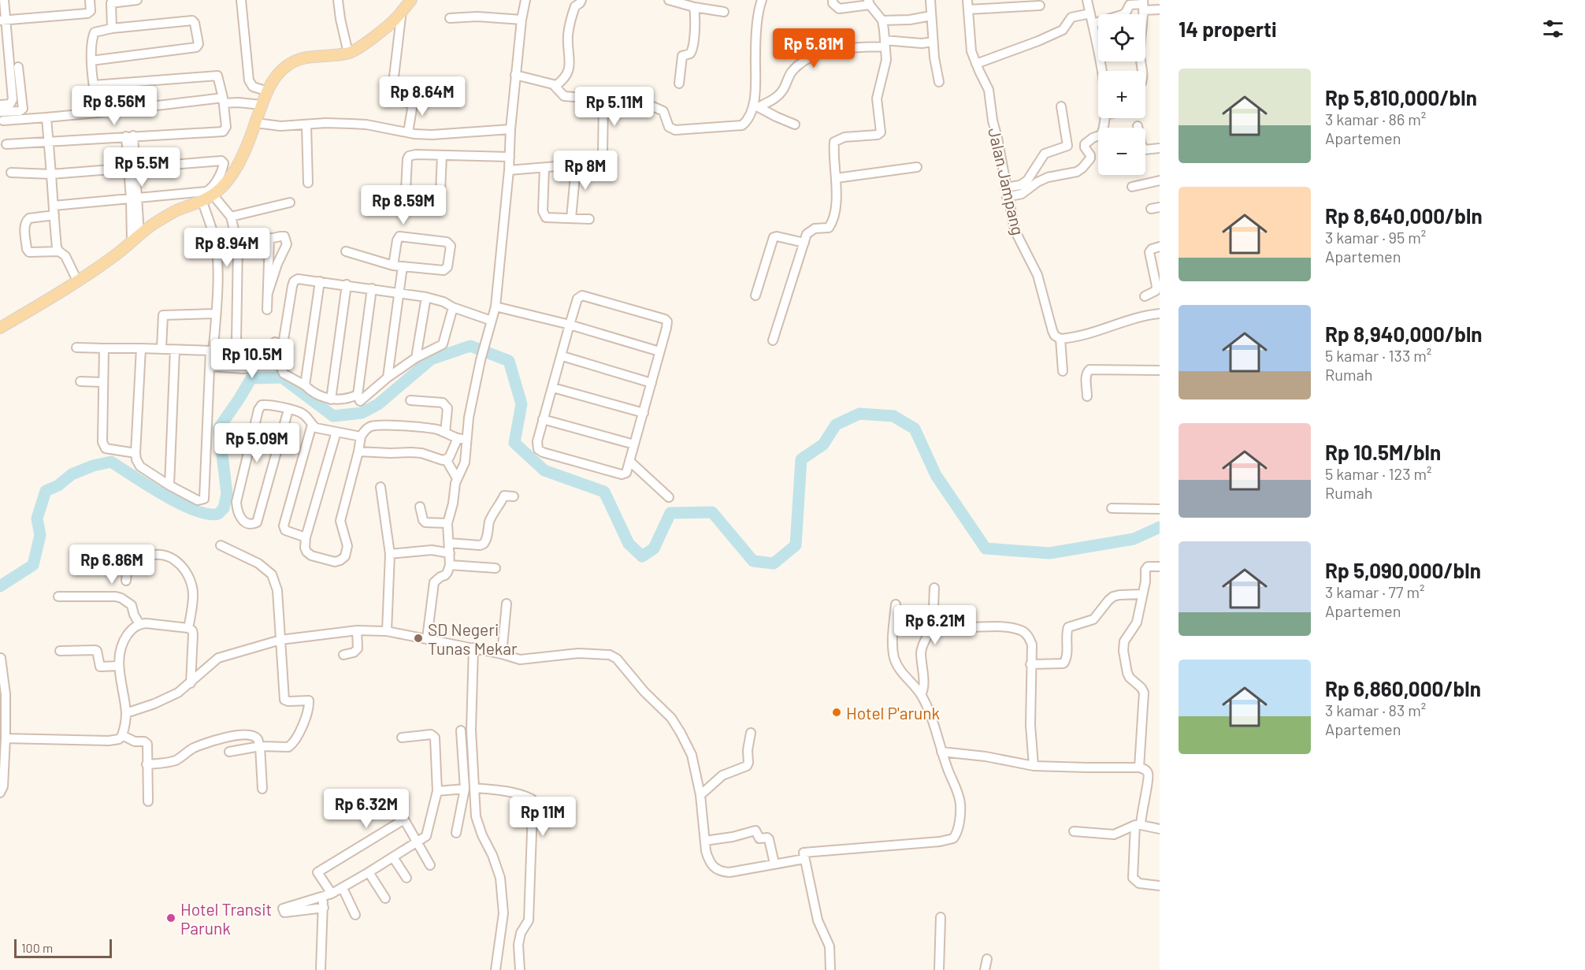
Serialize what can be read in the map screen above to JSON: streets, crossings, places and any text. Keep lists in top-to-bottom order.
{
  "streets": {
    "street": ["Jalan Jampang"]
  },
  "places": ["SD Negeri Tunas Mekar", "Hotel P'arunk", "Hotel Transit Parunk"],
  "scale_bar": "100 m",
  "page": {
    "heading": "14 properti",
    "map_buttons": ["+", "−"],
    "price": [
      "Rp 5.81M",
      "Rp 8.64M",
      "Rp 8.56M",
      "Rp 5.11M",
      "Rp 5.5M",
      "Rp 8M",
      "Rp 8.59M",
      "Rp 8.94M",
      "Rp 10.5M",
      "Rp 5.09M",
      "Rp 6.86M",
      "Rp 6.21M",
      "Rp 6.32M",
      "Rp 11M"
    ],
    "list": [
      {
        "name": "Rp 5,810,000/bln",
        "note": "3 kamar · 86 m² · Apartemen"
      },
      {
        "name": "Rp 8,640,000/bln",
        "note": "3 kamar · 95 m² · Apartemen"
      },
      {
        "name": "Rp 8,940,000/bln",
        "note": "5 kamar · 133 m² · Rumah"
      },
      {
        "name": "Rp 10.5M/bln",
        "note": "5 kamar · 123 m² · Rumah"
      },
      {
        "name": "Rp 5,090,000/bln",
        "note": "3 kamar · 77 m² · Apartemen"
      },
      {
        "name": "Rp 6,860,000/bln",
        "note": "3 kamar · 83 m² · Apartemen"
      }
    ],
    "scale": "100 m"
  }
}
